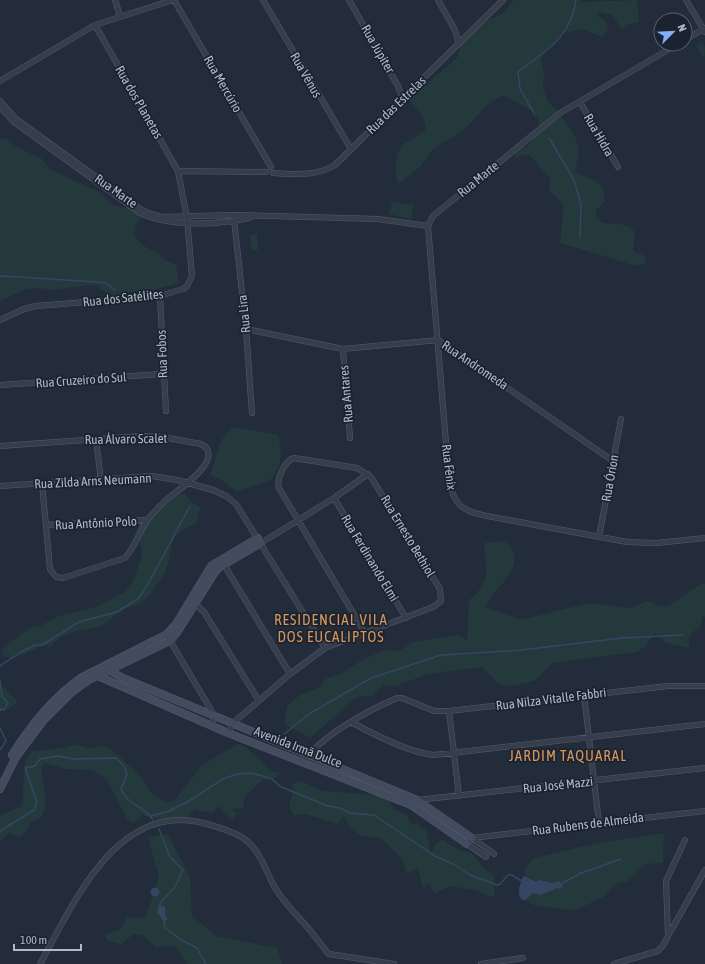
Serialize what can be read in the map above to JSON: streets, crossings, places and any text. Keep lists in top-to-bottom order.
{
  "streets": {
    "street": [
      "Rua Júpiter",
      "Rua Vênus",
      "Rua Mercúrio",
      "Rua dos Planetas",
      "Rua das Estrelas",
      "Rua Hidra",
      "Rua Marte",
      "Rua dos Satélites",
      "Rua Lira",
      "Rua Fobos",
      "Rua Andromeda",
      "Rua Cruzeiro do Sul",
      "Rua Antares",
      "Rua Álvaro Scalet",
      "Rua Fênix",
      "Rua Órion",
      "Rua Zilda Arns Neumann",
      "Rua Antônio Polo",
      "Rua Ernesto Bethiol",
      "Rua Ferdinando Elmi",
      "Rua Nilza Vitalle Fabbri",
      "Avenida Irmã Dulce",
      "Rua José Mazzi",
      "Rua Rubens de Almeida"
    ]
  },
  "crossings": [
    ["Rua Júpiter", "Rua das Estrelas"],
    ["Rua Vênus", "Rua das Estrelas"],
    ["Rua Mercúrio", "Rua das Estrelas"],
    ["Rua dos Planetas", "Rua dos Satélites"],
    ["Rua Hidra", "Rua Marte"],
    ["Rua Marte", "Rua dos Satélites"],
    ["Rua Marte", "Rua Lira"],
    ["Rua Marte", "Rua Fênix"],
    ["Rua dos Satélites", "Rua Fobos"],
    ["Rua Lira", "Rua Andromeda"],
    ["Rua Fobos", "Rua Cruzeiro do Sul"],
    ["Rua Andromeda", "Rua Antares"],
    ["Rua Andromeda", "Rua Fênix"],
    ["Rua Andromeda", "Rua Órion"],
    ["Rua Álvaro Scalet", "Rua Zilda Arns Neumann"],
    ["Rua Fênix", "Rua Órion"],
    ["Rua Ernesto Bethiol", "Rua Ferdinando Elmi"],
    ["Avenida Irmã Dulce", "Rua José Mazzi"],
    ["Avenida Irmã Dulce", "Rua Rubens de Almeida"]
  ],
  "districts": ["RESIDENCIAL VILA DOS EUCALIPTOS", "JARDIM TAQUARAL"],
  "scale_bar": "100 m",
  "north": "top right"
}
